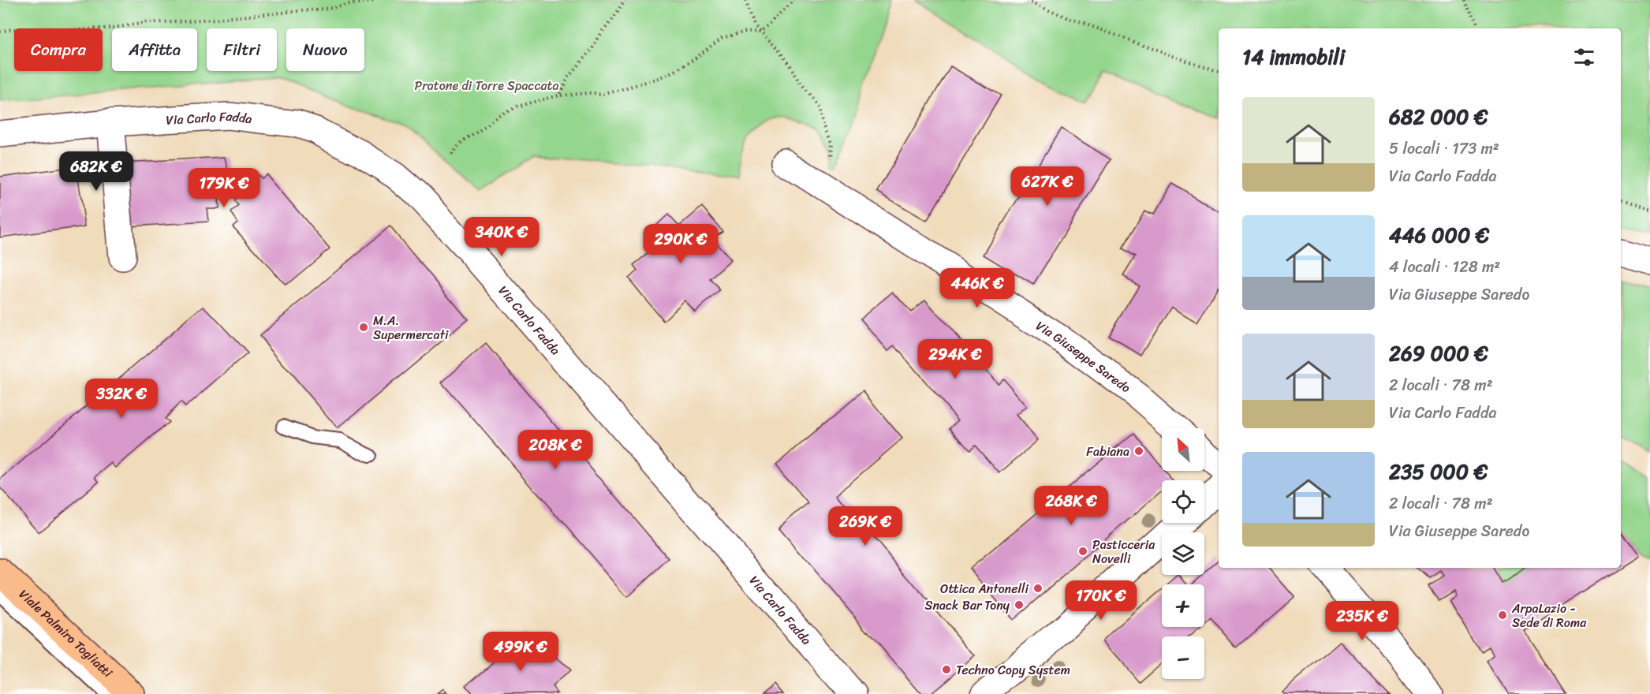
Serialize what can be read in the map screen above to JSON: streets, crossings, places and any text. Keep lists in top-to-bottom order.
{
  "streets": {
    "main road": ["Viale Palmiro Togliatti"],
    "street": ["Via Carlo Fadda", "Via Giuseppe Saredo"]
  },
  "parks": ["Pratone di Torre Spaccata"],
  "places": [
    "M.A. Supermercati",
    "Fabiana",
    "Pasticceria Novelli",
    "Ottica Antonelli",
    "Snack Bar Tony",
    "ArpaLazio - Sede di Roma",
    "Techno Copy System"
  ],
  "north": "top left",
  "page": {
    "chip": [
      "Compra",
      "Affitta",
      "Filtri",
      "Nuovo"
    ],
    "heading": "14 immobili",
    "list": [
      {
        "name": "682 000 €",
        "note": "5 locali · 173 m² · Via Carlo Fadda"
      },
      {
        "name": "446 000 €",
        "note": "4 locali · 128 m² · Via Giuseppe Saredo"
      },
      {
        "name": "269 000 €",
        "note": "2 locali · 78 m² · Via Carlo Fadda"
      },
      {
        "name": "235 000 €",
        "note": "2 locali · 78 m² · Via Giuseppe Saredo"
      }
    ],
    "price": [
      "682K €",
      "627K €",
      "179K €",
      "340K €",
      "290K €",
      "446K €",
      "294K €",
      "332K €",
      "208K €",
      "268K €",
      "269K €",
      "170K €",
      "235K €",
      "499K €"
    ],
    "map_buttons": ["+", "−"]
  }
}
